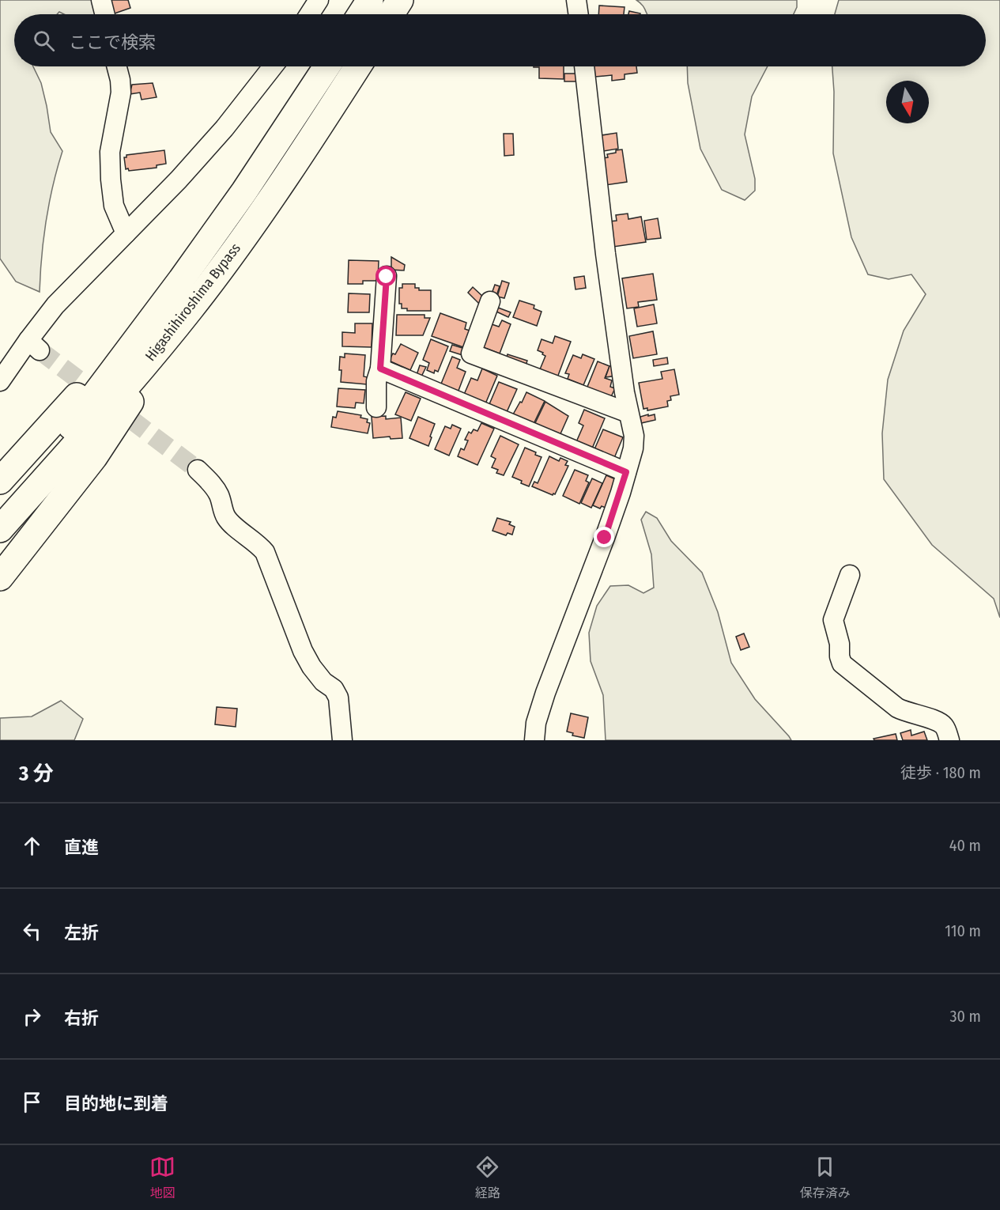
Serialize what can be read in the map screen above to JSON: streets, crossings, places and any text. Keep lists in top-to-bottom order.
{
  "streets": {
    "highway": ["Higashihiroshima Bypass"]
  },
  "north": "bottom",
  "page": {
    "search": "ここで検索",
    "heading": ["3 分", "徒歩 · 180 m"],
    "list": [
      ["直進", "40 m"],
      ["左折", "110 m"],
      ["右折", "30 m"],
      "目的地に到着"
    ],
    "nav": ["地図", "経路", "保存済み"]
  }
}
